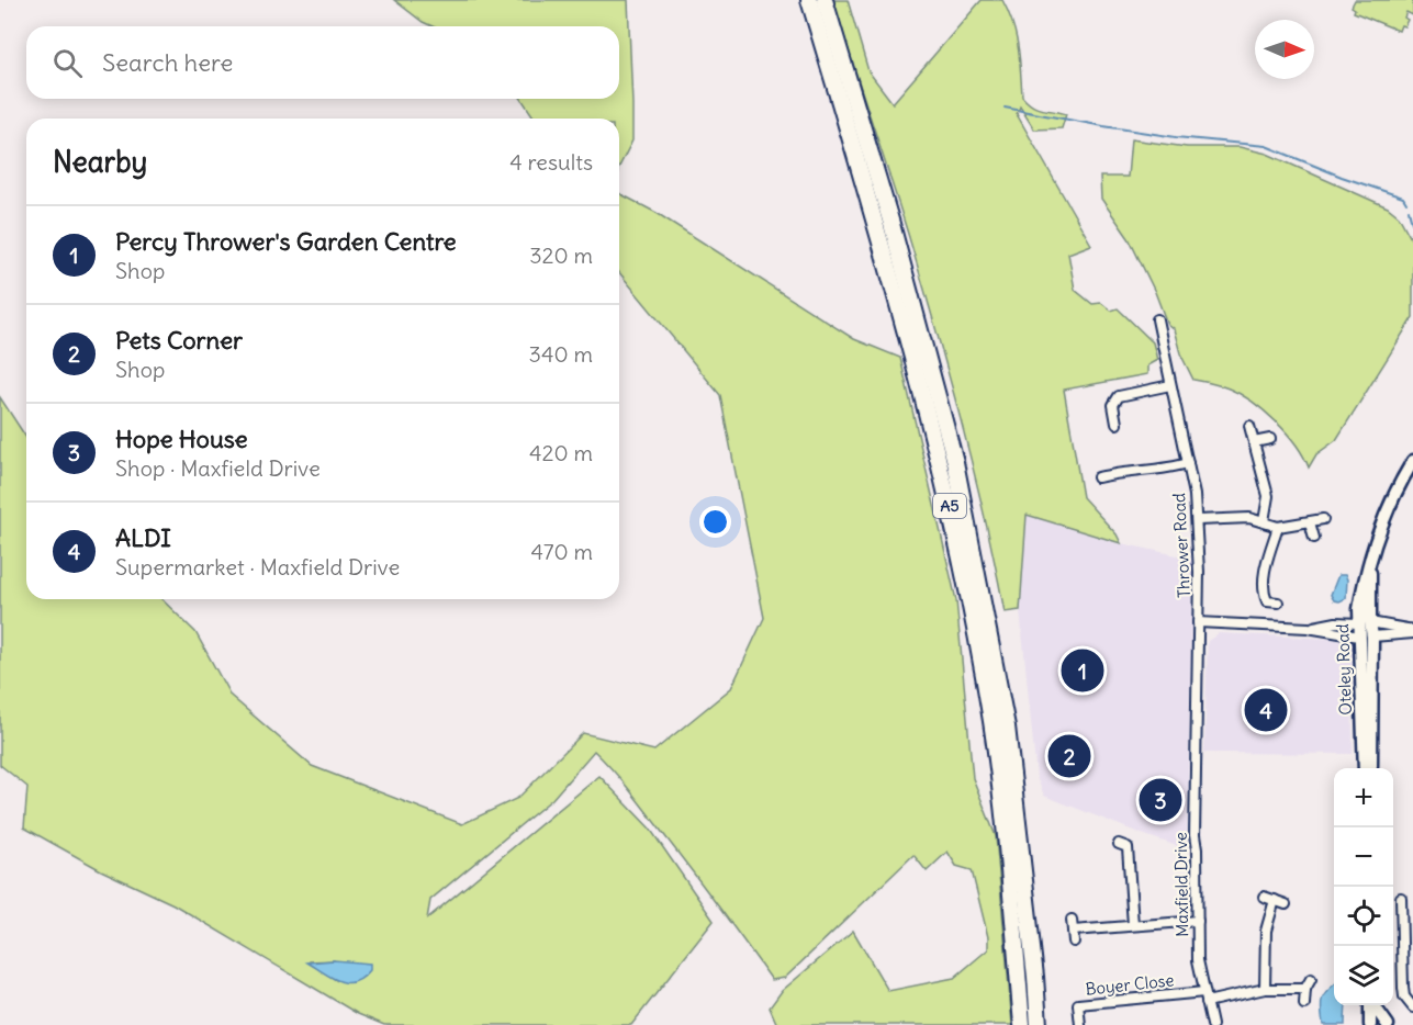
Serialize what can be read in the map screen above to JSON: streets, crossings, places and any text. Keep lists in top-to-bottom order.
{
  "streets": {
    "highway": ["A5"],
    "main road": ["Oteley Road"],
    "street": ["Thrower Road", "Maxfield Drive", "Boyer Close"]
  },
  "crossings": [
    ["Thrower Road", "Maxfield Drive"],
    ["Maxfield Drive", "Boyer Close"]
  ],
  "north": "right",
  "page": {
    "search": "Search here",
    "heading": ["Nearby", "4 results"],
    "list": [
      {
        "mark": "1",
        "name": "Percy Thrower's Garden Centre",
        "note": "Shop",
        "value": "320 m"
      },
      {
        "mark": "2",
        "name": "Pets Corner",
        "note": "Shop",
        "value": "340 m"
      },
      {
        "mark": "3",
        "name": "Hope House",
        "note": "Shop · Maxfield Drive",
        "value": "420 m"
      },
      {
        "mark": "4",
        "name": "ALDI",
        "note": "Supermarket · Maxfield Drive",
        "value": "470 m"
      }
    ],
    "pins": [
      "1",
      "4",
      "2",
      "3"
    ],
    "map_buttons": ["+", "−"]
  }
}
